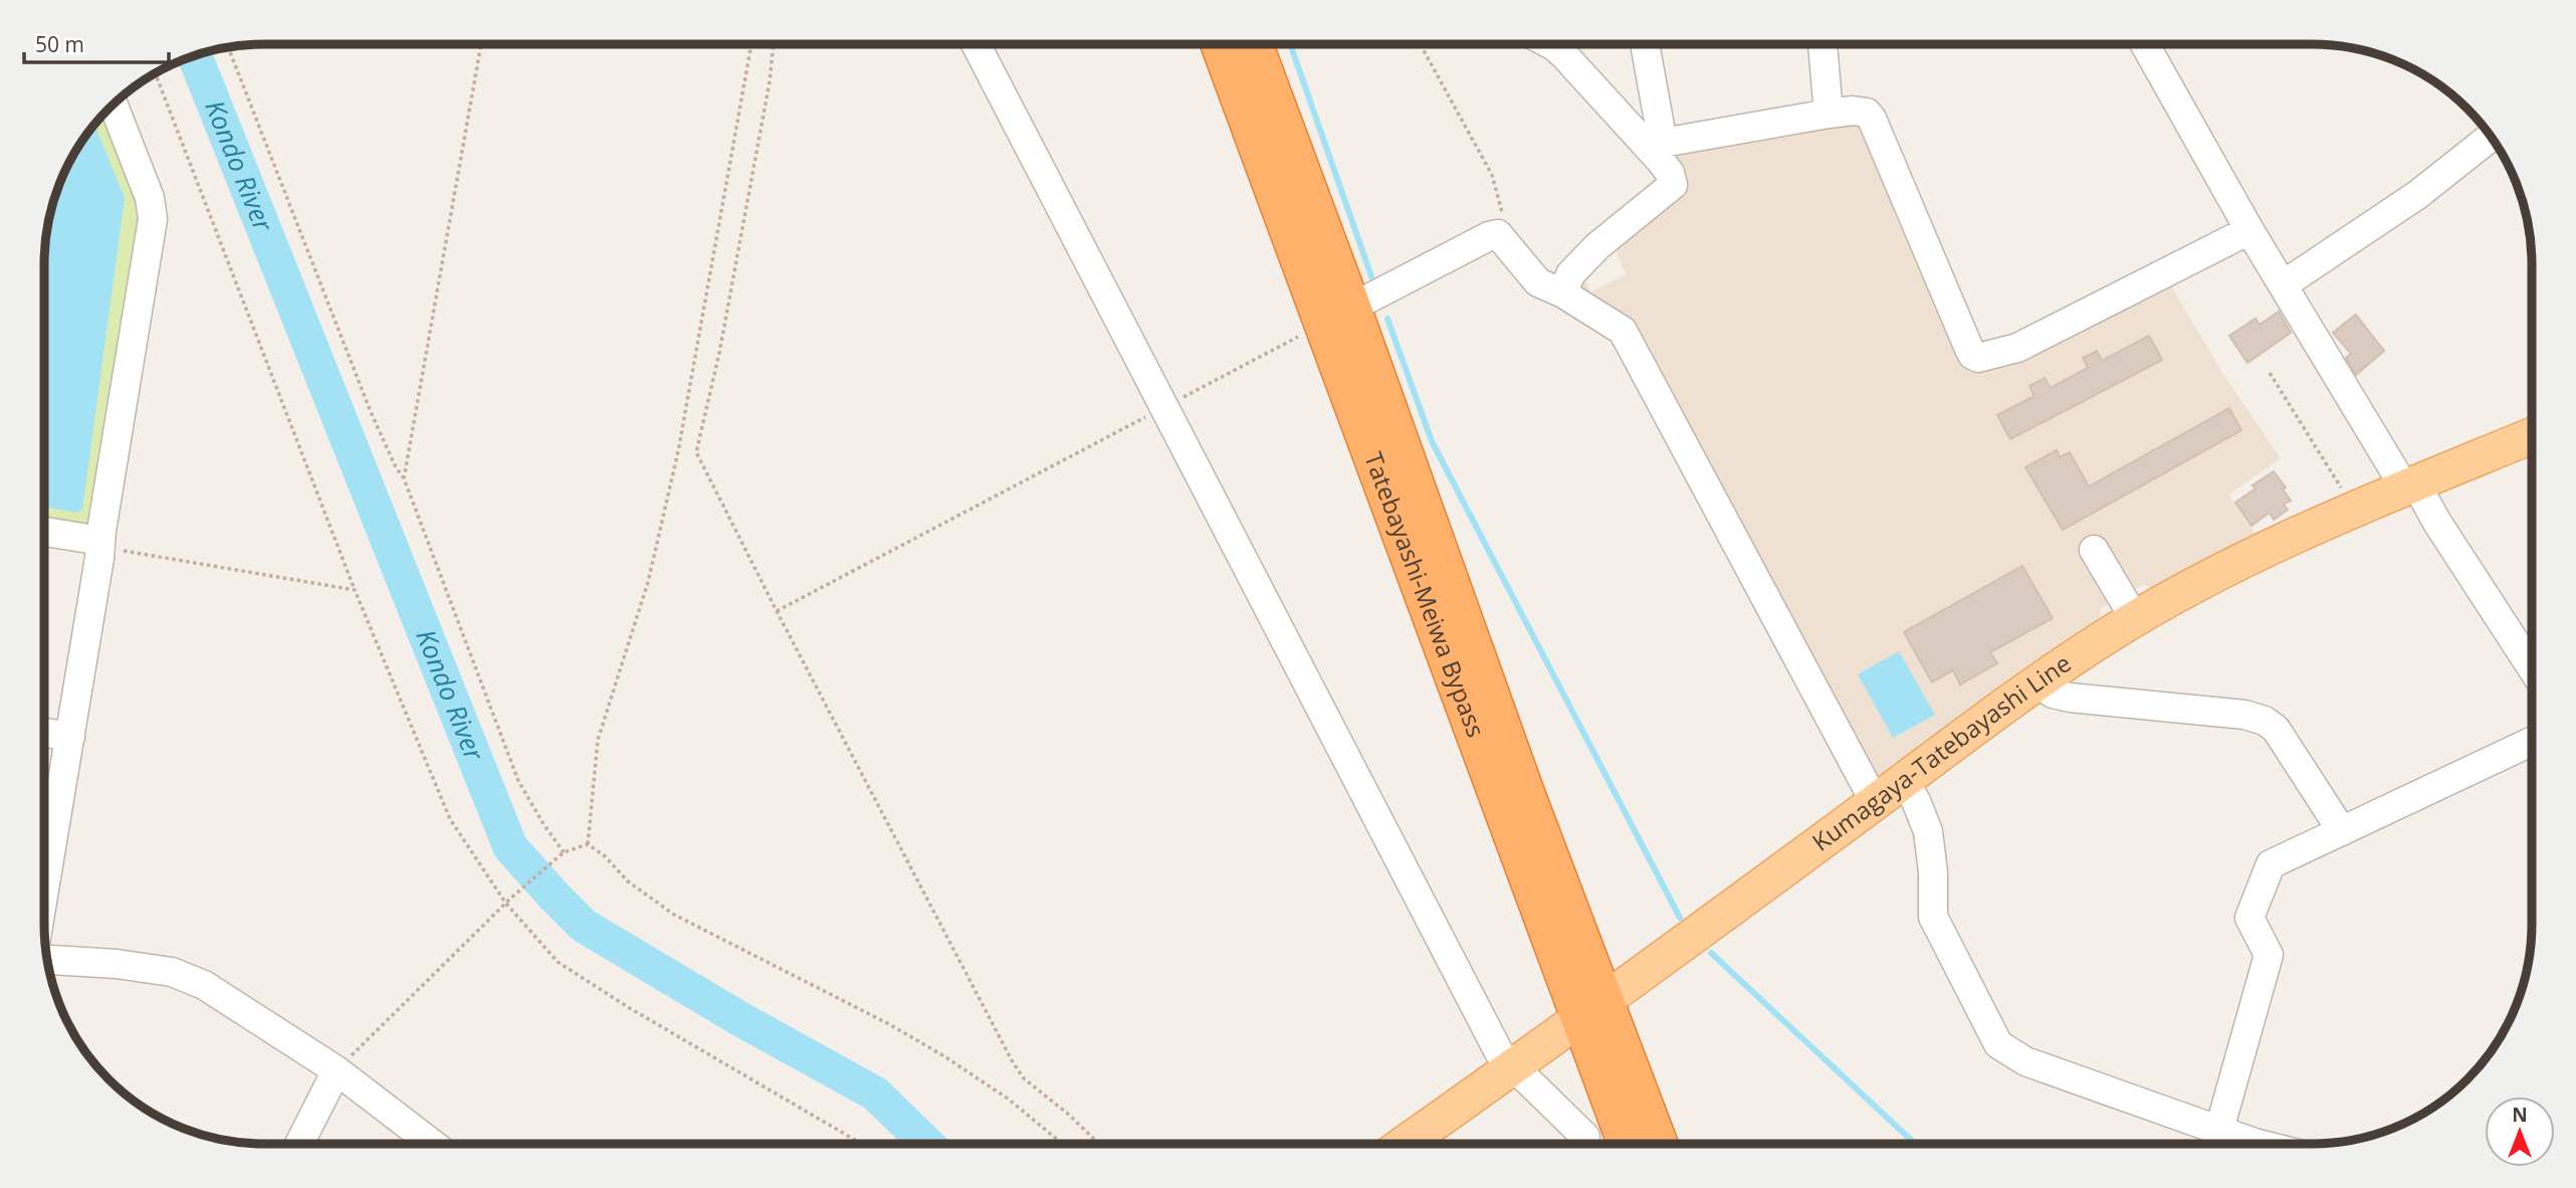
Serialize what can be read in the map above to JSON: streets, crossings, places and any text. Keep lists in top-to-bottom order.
{
  "streets": {
    "highway": ["Tatebayashi-Meiwa Bypass"],
    "main road": ["Kumagaya-Tatebayashi Line"]
  },
  "crossings": [
    ["Tatebayashi-Meiwa Bypass", "Kumagaya-Tatebayashi Line"]
  ],
  "water": ["Kondo River"],
  "scale_bar": "50 m",
  "north": "top"
}
